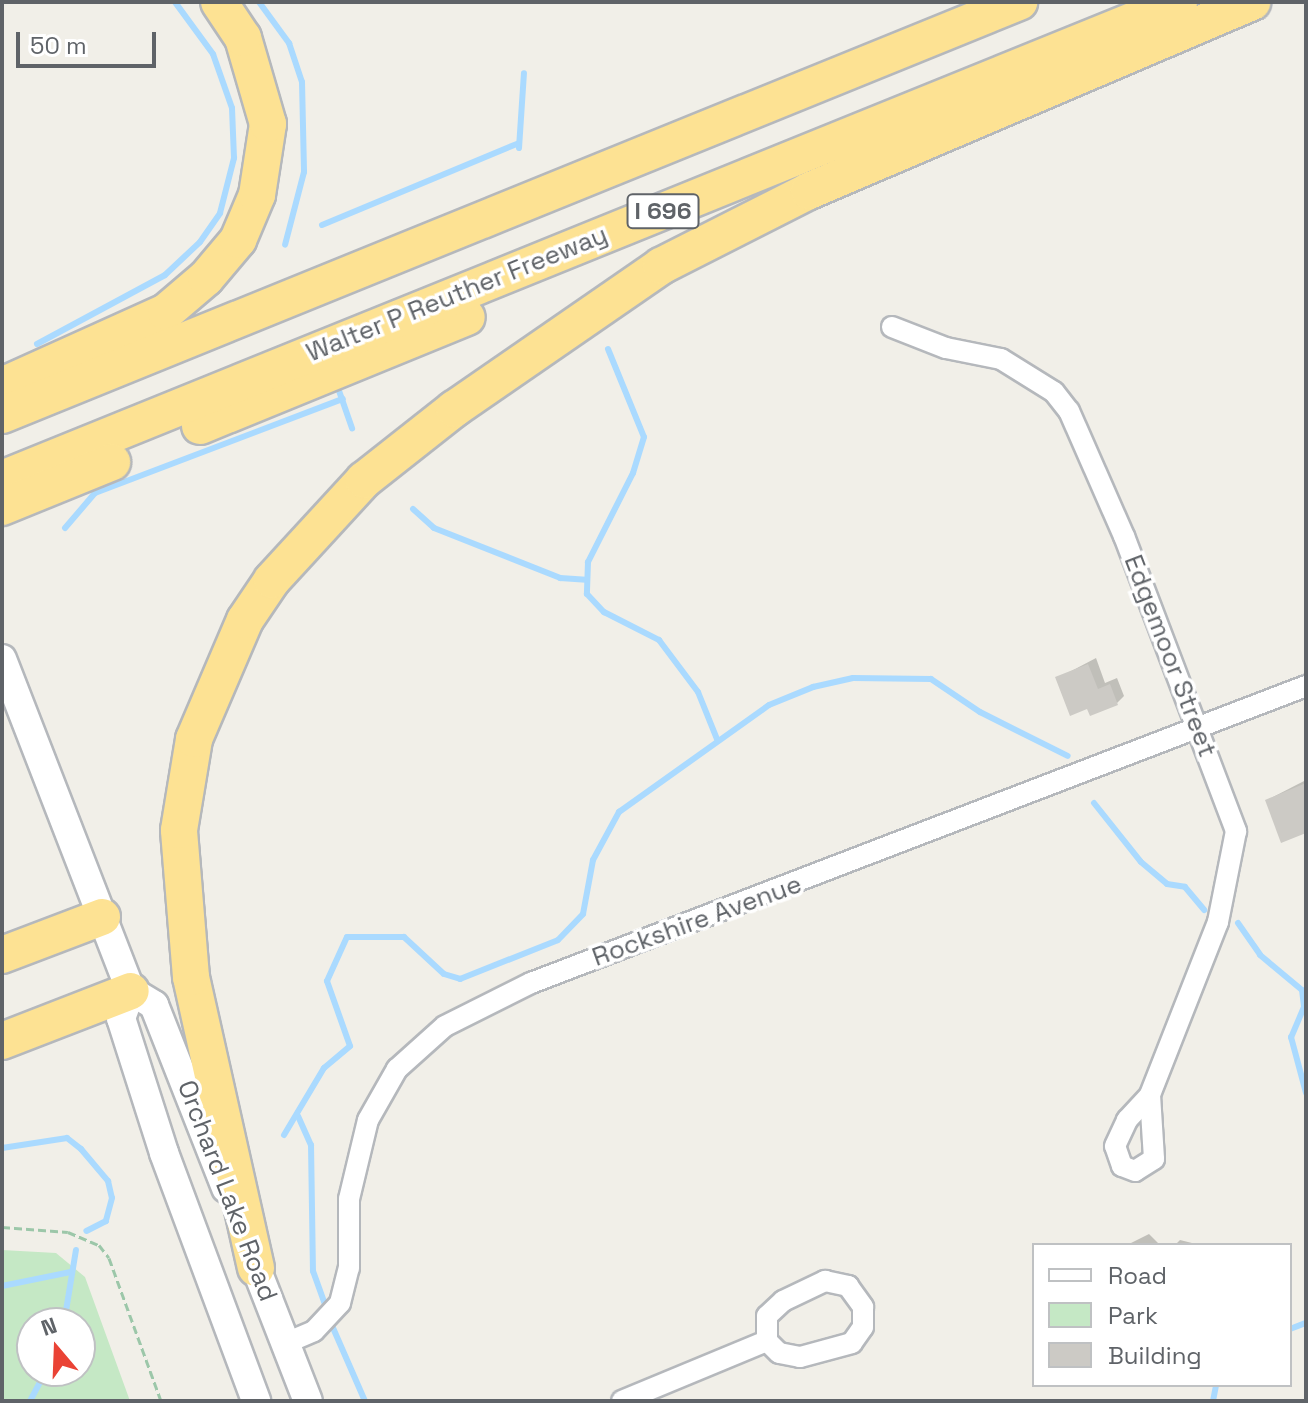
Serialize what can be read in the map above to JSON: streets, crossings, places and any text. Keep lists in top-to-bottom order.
{
  "streets": {
    "highway": ["I 696", "Walter P Reuther Freeway"],
    "main road": ["Orchard Lake Road"],
    "street": ["Edgemoor Street", "Rockshire Avenue"]
  },
  "crossings": [
    ["Edgemoor Street", "Rockshire Avenue"],
    ["Rockshire Avenue", "Orchard Lake Road"]
  ],
  "legend": ["Road", "Park", "Building"],
  "scale_bar": "50 m",
  "north": "top"
}
